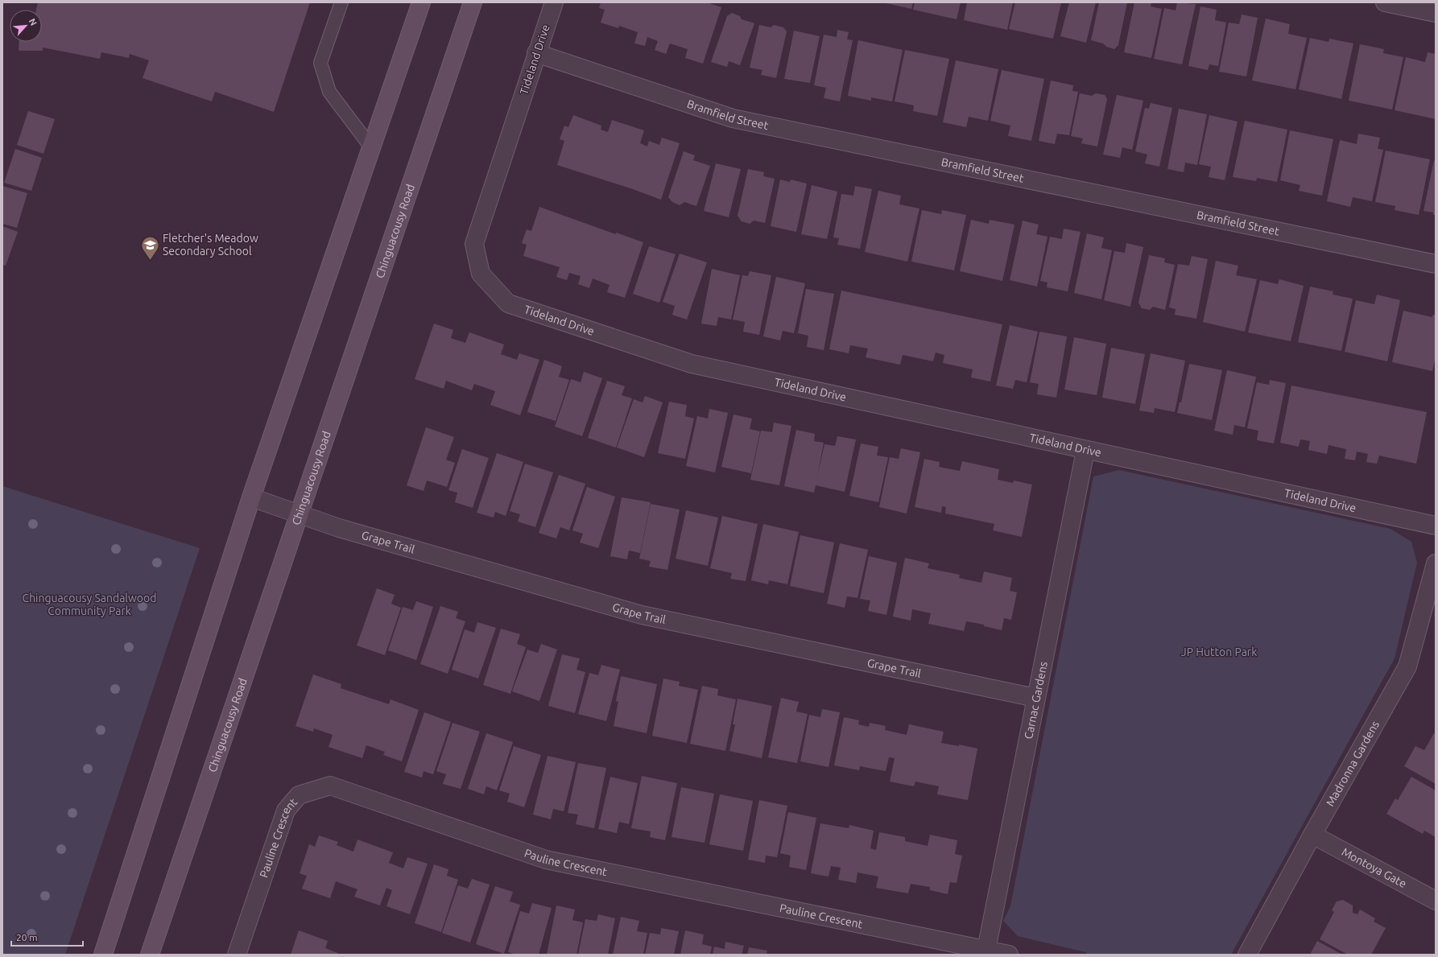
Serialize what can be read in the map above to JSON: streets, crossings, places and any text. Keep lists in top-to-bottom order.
{
  "streets": {
    "main road": ["Chinguacousy Road"],
    "street": [
      "Tideland Drive",
      "Bramfield Street",
      "Grape Trail",
      "Carnac Gardens",
      "Madronna Gardens",
      "Pauline Crescent",
      "Montoya Gate"
    ]
  },
  "crossings": [
    ["Tideland Drive", "Bramfield Street"],
    ["Tideland Drive", "Carnac Gardens"],
    ["Chinguacousy Road", "Grape Trail"],
    ["Grape Trail", "Carnac Gardens"],
    ["Carnac Gardens", "Pauline Crescent"],
    ["Madronna Gardens", "Montoya Gate"]
  ],
  "parks": ["Chinguacousy Sandalwood Community Park", "JP Hutton Park"],
  "places": {
    "school or university": ["Fletcher's Meadow Secondary School"]
  },
  "scale_bar": "20 m",
  "north": "top right"
}
